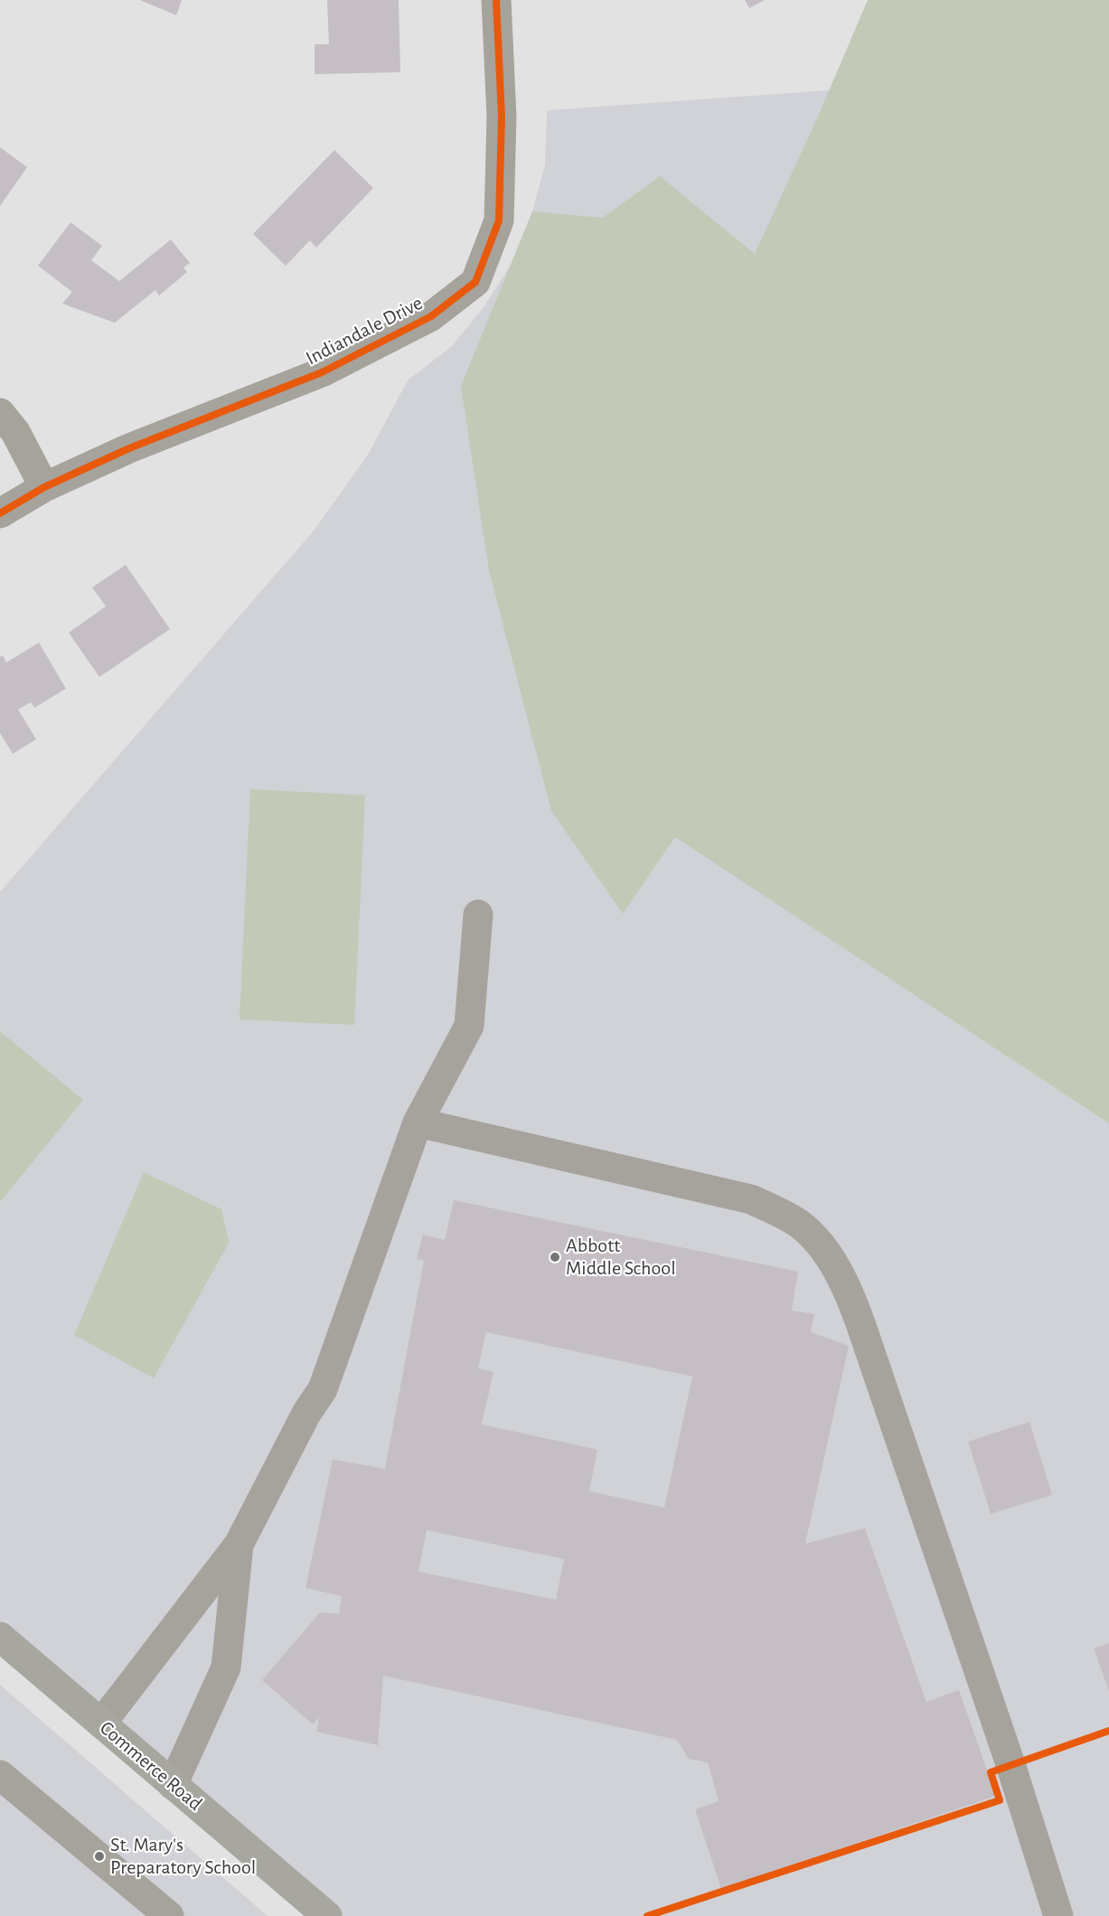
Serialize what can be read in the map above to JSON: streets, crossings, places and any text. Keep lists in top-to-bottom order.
{
  "streets": {
    "main road": ["Commerce Road"],
    "street": ["Indiandale Drive"]
  },
  "places": ["Abbott Middle School", "St. Mary's Preparatory School"]
}
